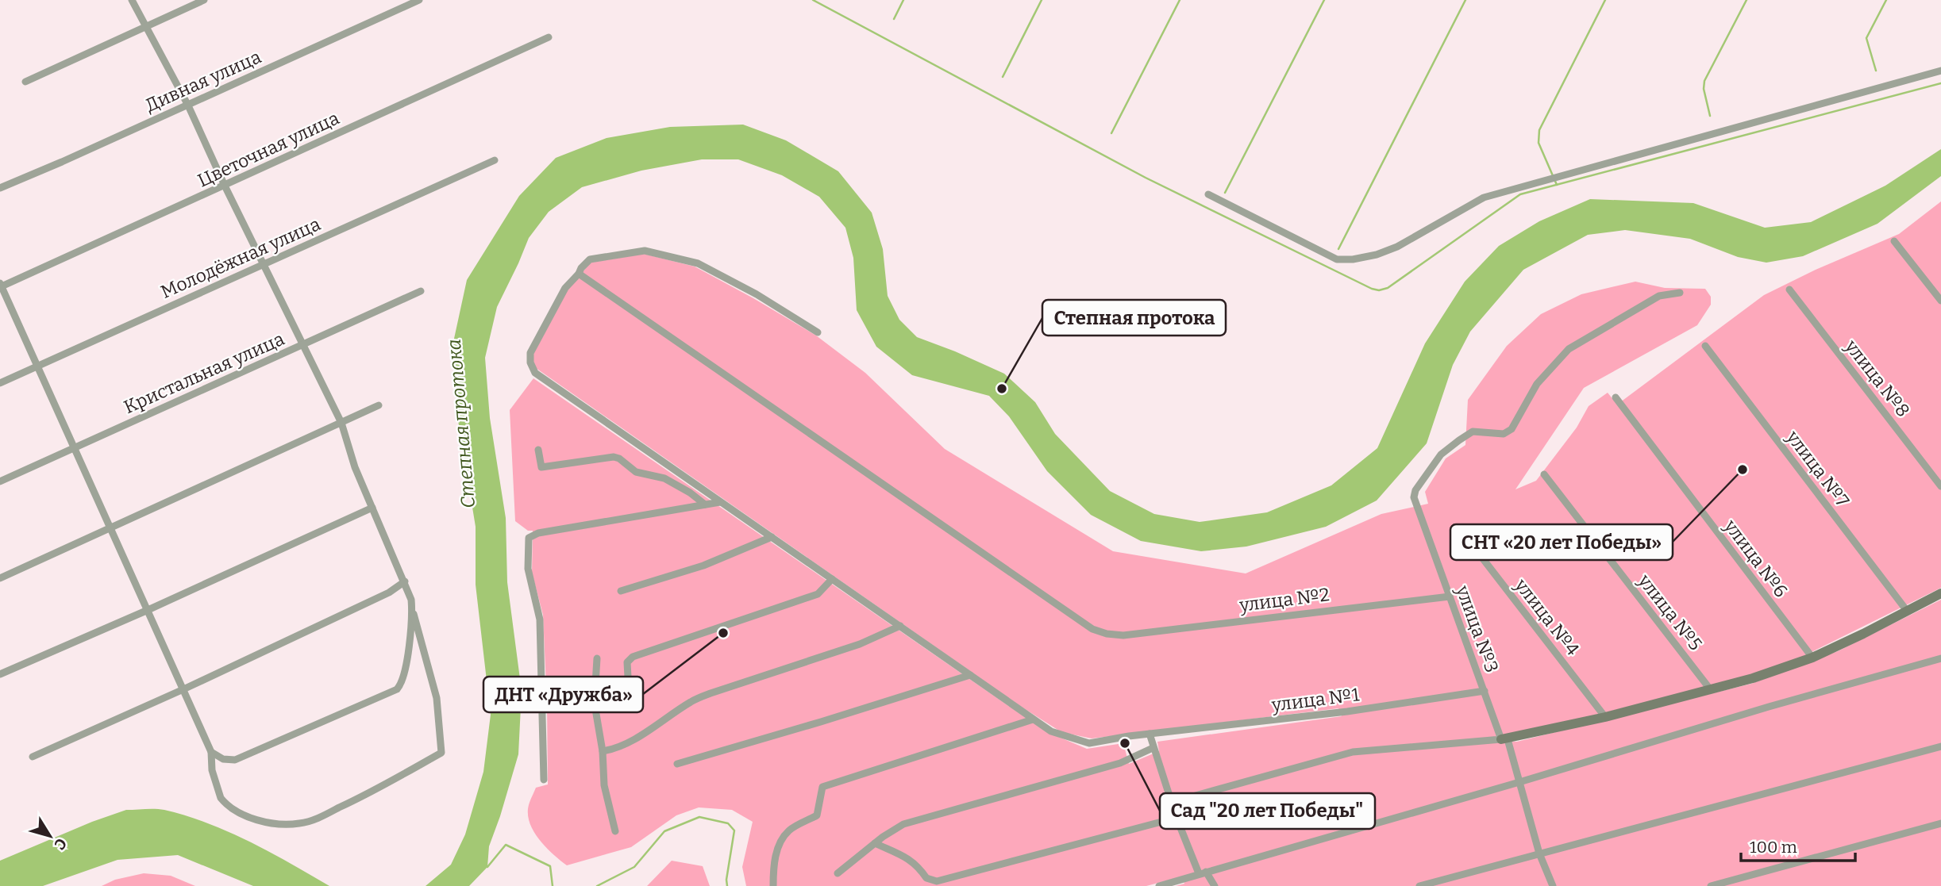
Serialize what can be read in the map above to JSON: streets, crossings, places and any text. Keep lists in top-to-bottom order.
{
  "streets": {
    "street": [
      "Дивная улица",
      "Цветочная улица",
      "Молодёжная улица",
      "Кристальная улица",
      "улица №8",
      "улица №7",
      "улица №6",
      "улица №2",
      "улица №5",
      "улица №4",
      "улица №3",
      "улица №1"
    ]
  },
  "crossings": [
    ["улица №2", "улица №3"],
    ["улица №2", "улица №1"],
    ["улица №3", "улица №1"]
  ],
  "water": ["Степная протока"],
  "places": [
    "Степная протока",
    "СНТ «20 лет Победы»",
    "ДНТ «Дружба»",
    "Сад \"20 лет Победы\""
  ],
  "scale_bar": "100 m",
  "north": "bottom right"
}
